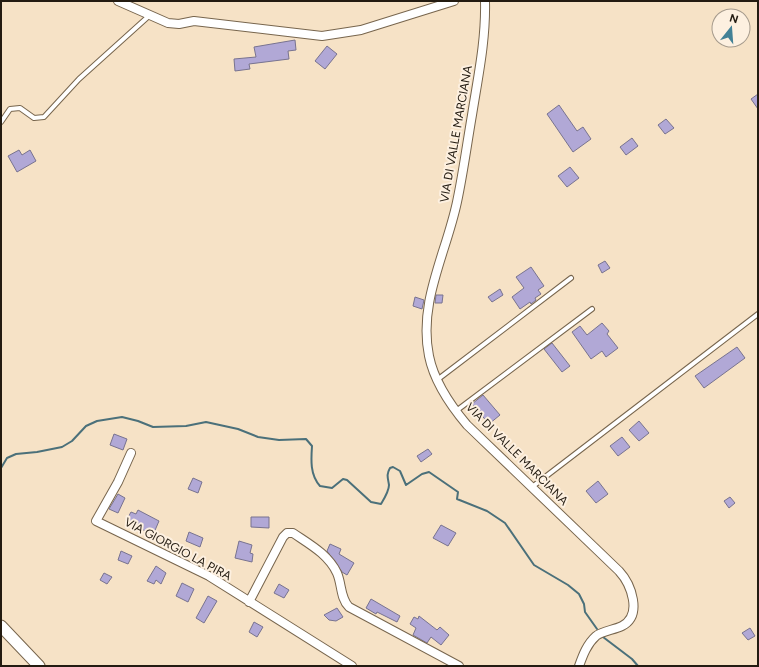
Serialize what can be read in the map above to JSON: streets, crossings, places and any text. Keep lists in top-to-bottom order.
{
  "streets": {
    "street": ["VIA DI VALLE MARCIANA", "VIA GIORGIO LA PIRA"]
  },
  "north": "top"
}
